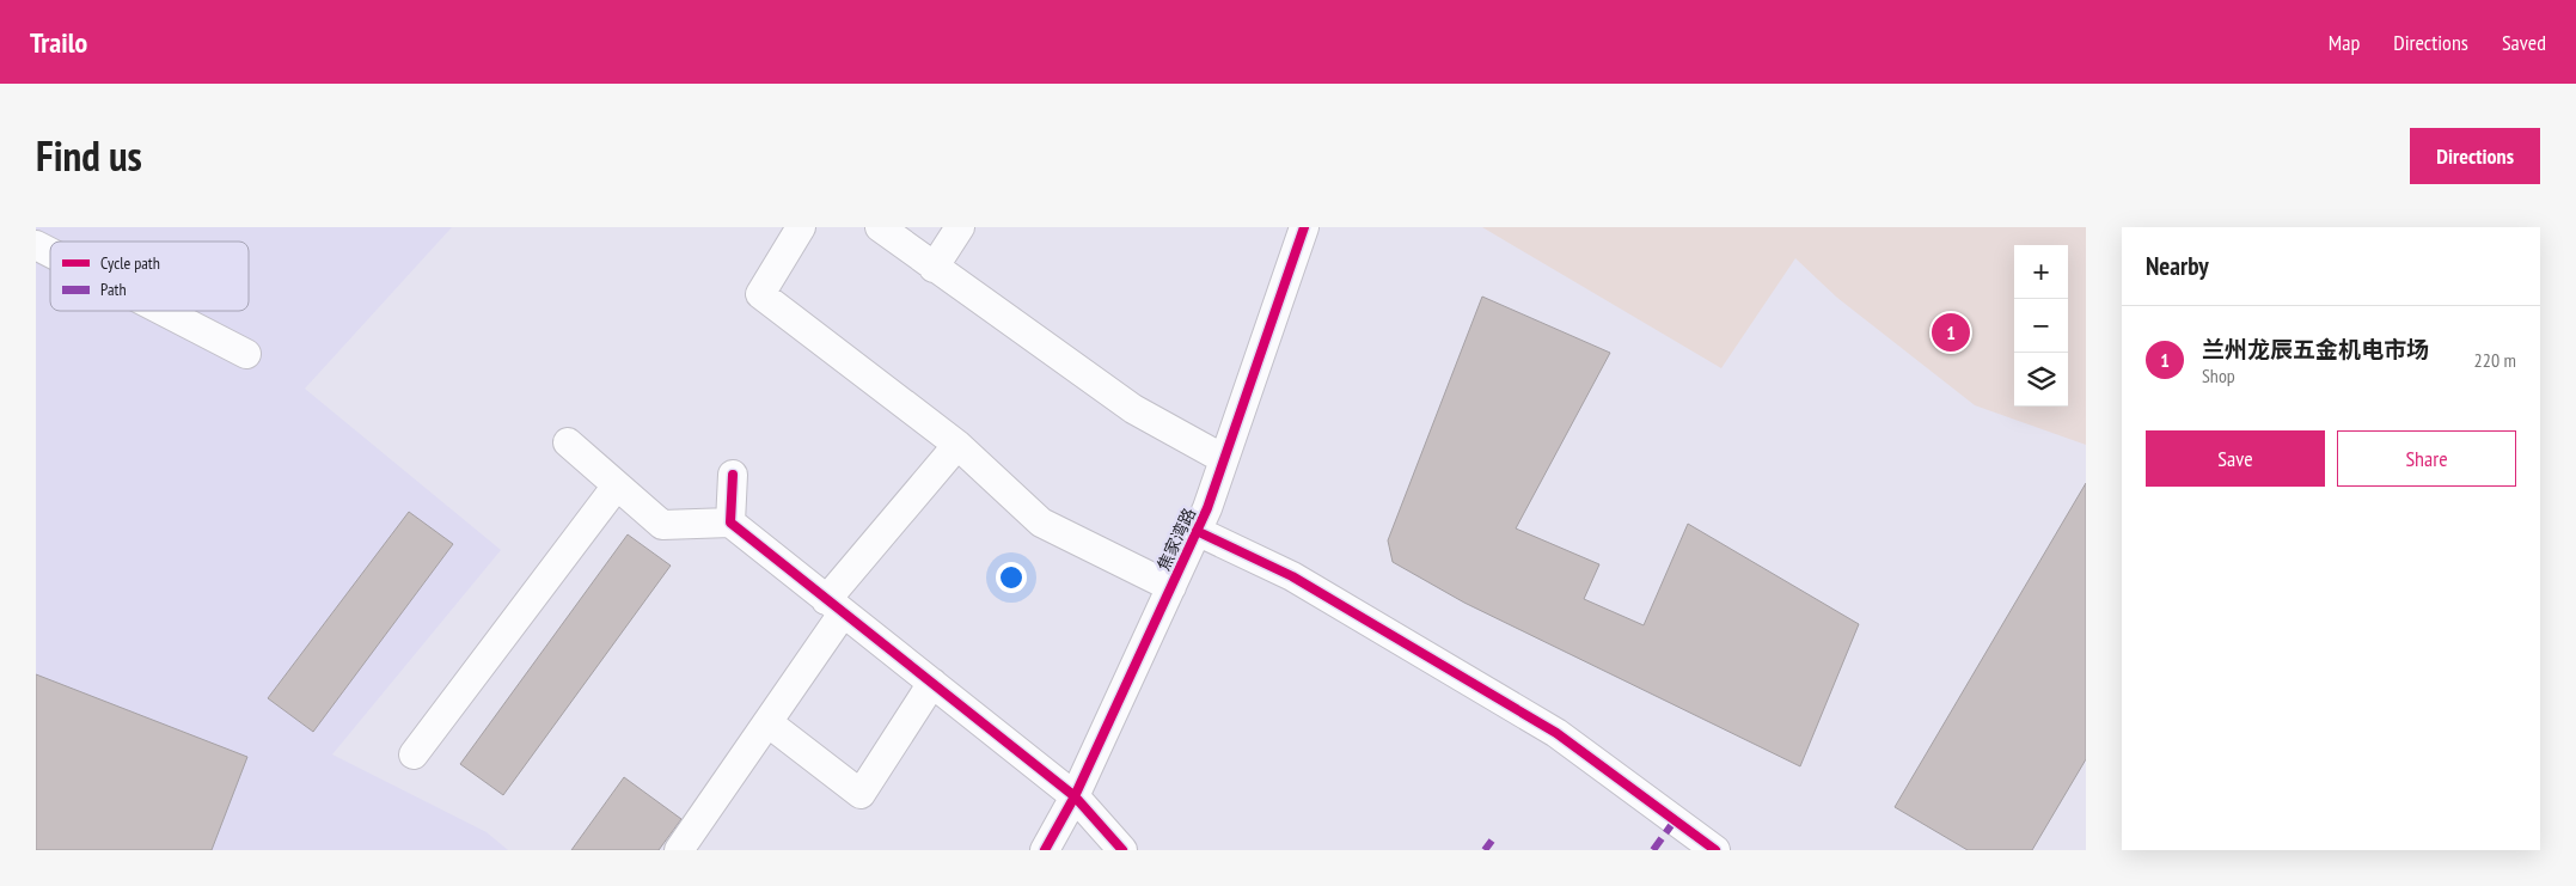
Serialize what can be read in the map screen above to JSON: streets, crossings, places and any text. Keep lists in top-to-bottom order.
{
  "streets": {
    "street": ["焦家湾路"]
  },
  "legend": ["Cycle path", "Path"],
  "page": {
    "header": "Trailo",
    "nav": ["Map", "Directions", "Saved"],
    "title": "Find us",
    "buttons": [
      "Directions",
      ["Save", "Share"]
    ],
    "heading": "Nearby",
    "map_buttons": ["+", "−"],
    "list": [
      {
        "mark": "1",
        "name": "兰州龙辰五金机电市场",
        "note": "Shop",
        "value": "220 m"
      }
    ],
    "pins": "1"
  }
}
